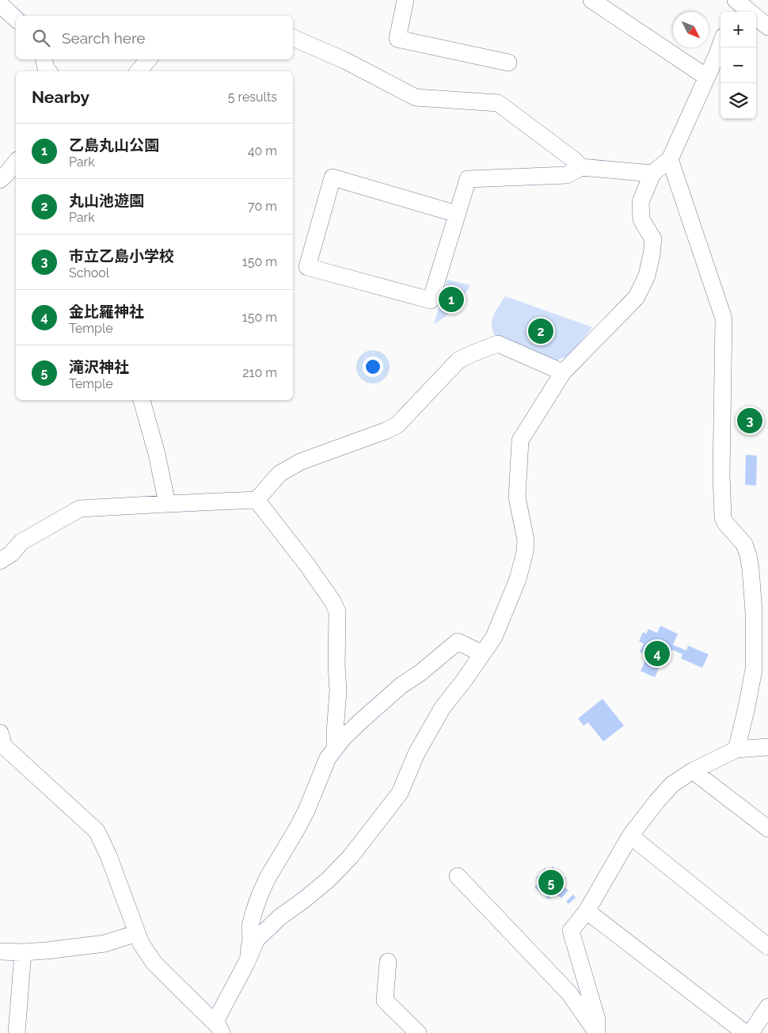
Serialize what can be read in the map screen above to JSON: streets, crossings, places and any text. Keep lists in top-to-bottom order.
{
  "north": "bottom right",
  "page": {
    "map_buttons": ["+", "−"],
    "search": "Search here",
    "heading": ["Nearby", "5 results"],
    "list": [
      {
        "mark": "1",
        "name": "乙島丸山公園",
        "note": "Park",
        "value": "40 m"
      },
      {
        "mark": "2",
        "name": "丸山池遊園",
        "note": "Park",
        "value": "70 m"
      },
      {
        "mark": "3",
        "name": "市立乙島小学校",
        "note": "School",
        "value": "150 m"
      },
      {
        "mark": "4",
        "name": "金比羅神社",
        "note": "Temple",
        "value": "150 m"
      },
      {
        "mark": "5",
        "name": "滝沢神社",
        "note": "Temple",
        "value": "210 m"
      }
    ],
    "pins": [
      "1",
      "2",
      "3",
      "4",
      "5"
    ]
  }
}
